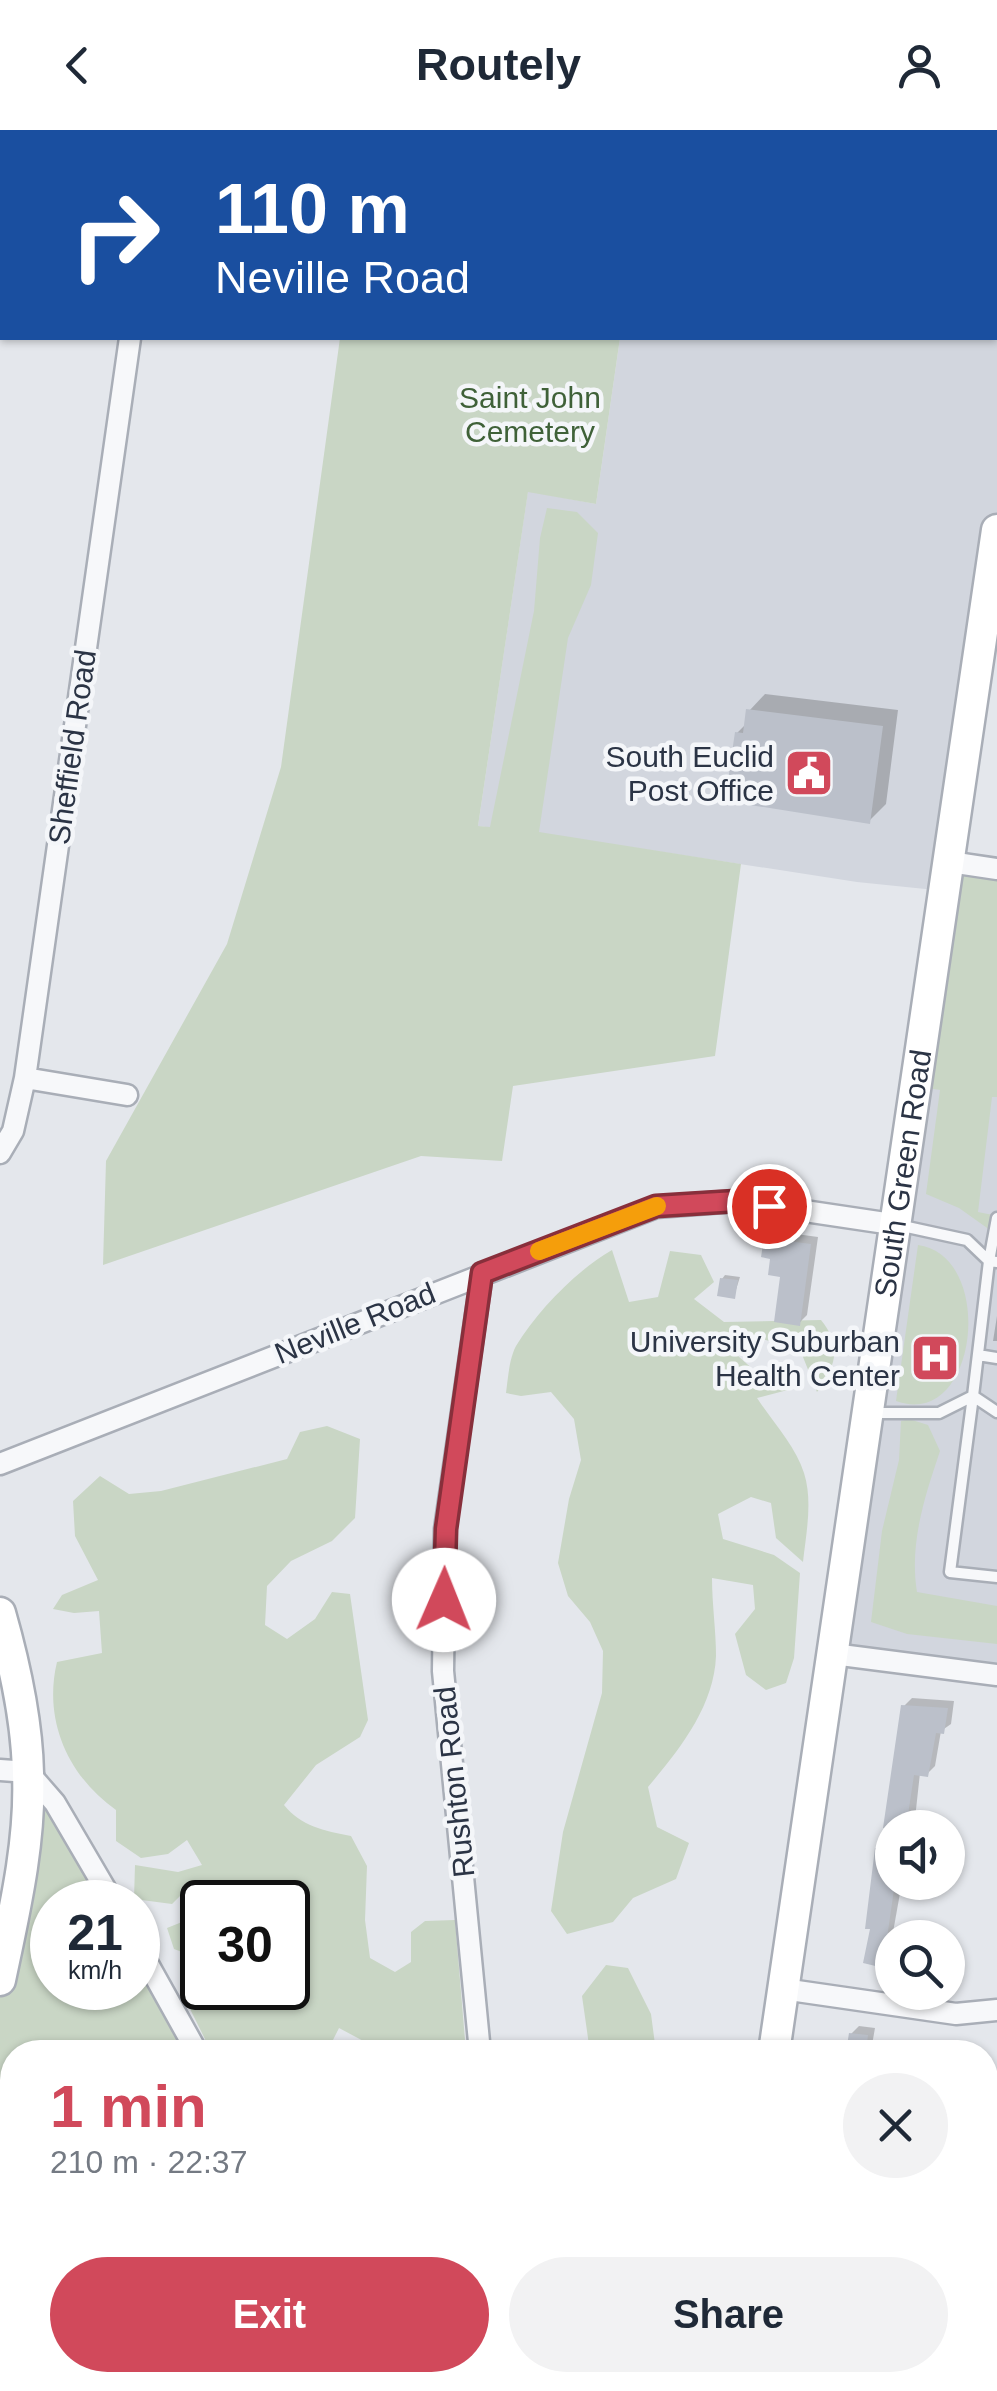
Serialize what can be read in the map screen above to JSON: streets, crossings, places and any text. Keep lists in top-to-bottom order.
{
  "streets": {
    "main road": ["South Green Road"],
    "street": ["Sheffield Road", "Neville Road", "Rushton Road"]
  },
  "crossings": [
    ["South Green Road", "Neville Road"],
    ["Neville Road", "Rushton Road"]
  ],
  "parks": ["Saint John Cemetery"],
  "places": {
    "public building": ["South Euclid Post Office"],
    "hospital": ["University Suburban Health Center"]
  },
  "page": {
    "header": "Routely",
    "turn": ["110 m", "Neville Road"],
    "speed": "21 km/h",
    "limit": "30",
    "heading": ["1 min", "210 m · 22:37"],
    "buttons": ["Exit", "Share"]
  }
}
